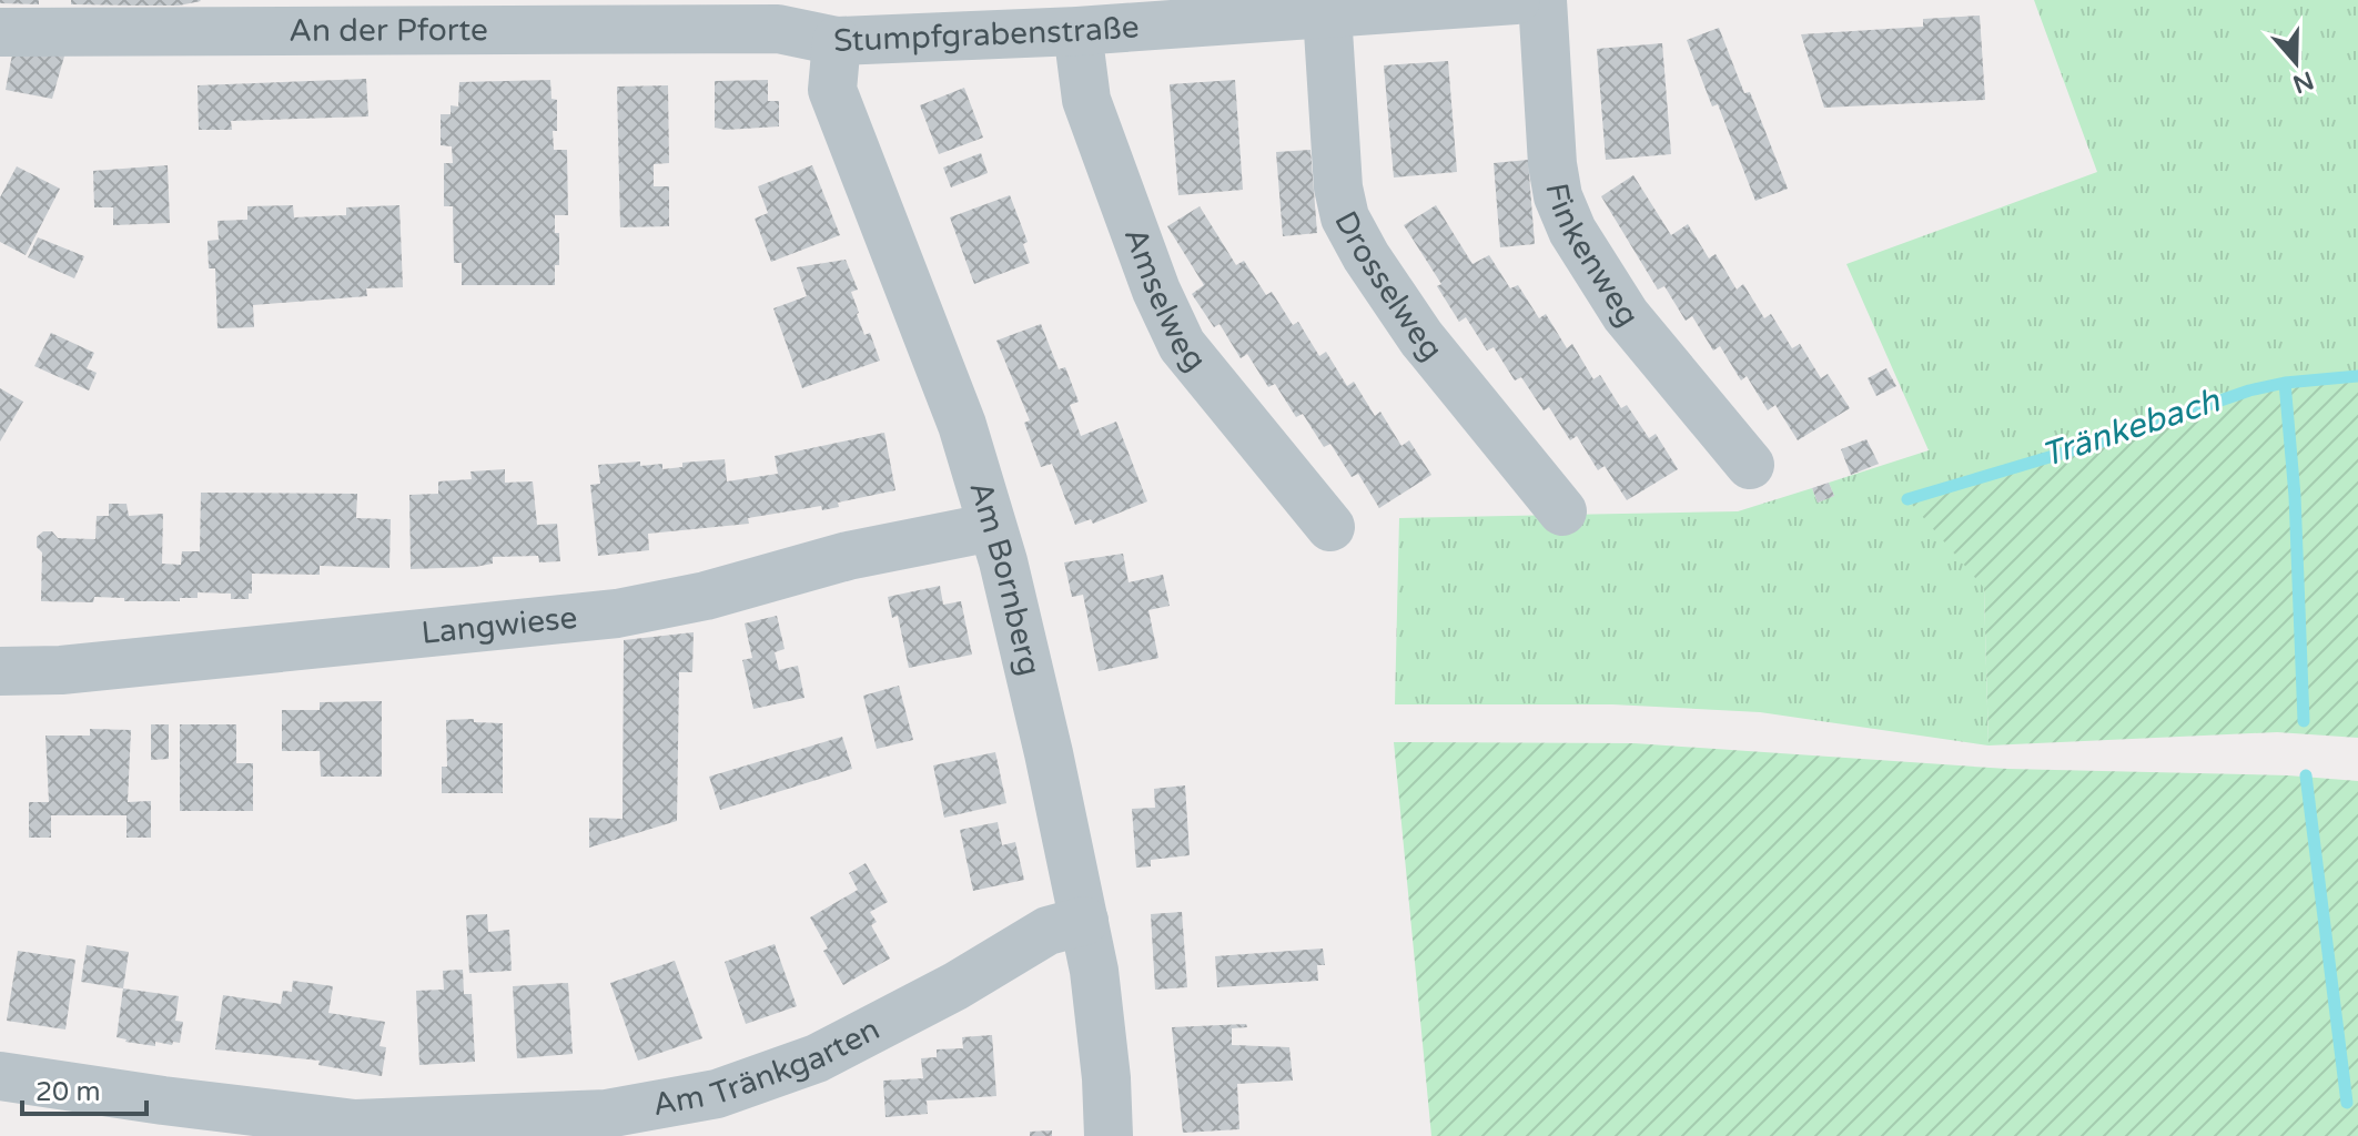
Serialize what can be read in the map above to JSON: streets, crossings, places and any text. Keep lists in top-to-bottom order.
{
  "streets": {
    "street": [
      "An der Pforte",
      "Stumpfgrabenstraße",
      "Finkenweg",
      "Drosselweg",
      "Amselweg",
      "Am Bornberg",
      "Langwiese",
      "Am Tränkgarten"
    ]
  },
  "crossings": [
    ["An der Pforte", "Stumpfgrabenstraße"],
    ["Stumpfgrabenstraße", "Drosselweg"],
    ["Stumpfgrabenstraße", "Amselweg"],
    ["Stumpfgrabenstraße", "Am Bornberg"],
    ["Am Bornberg", "Langwiese"],
    ["Am Bornberg", "Am Tränkgarten"]
  ],
  "water": ["Tränkebach"],
  "scale_bar": "20 m",
  "north": "bottom"
}
